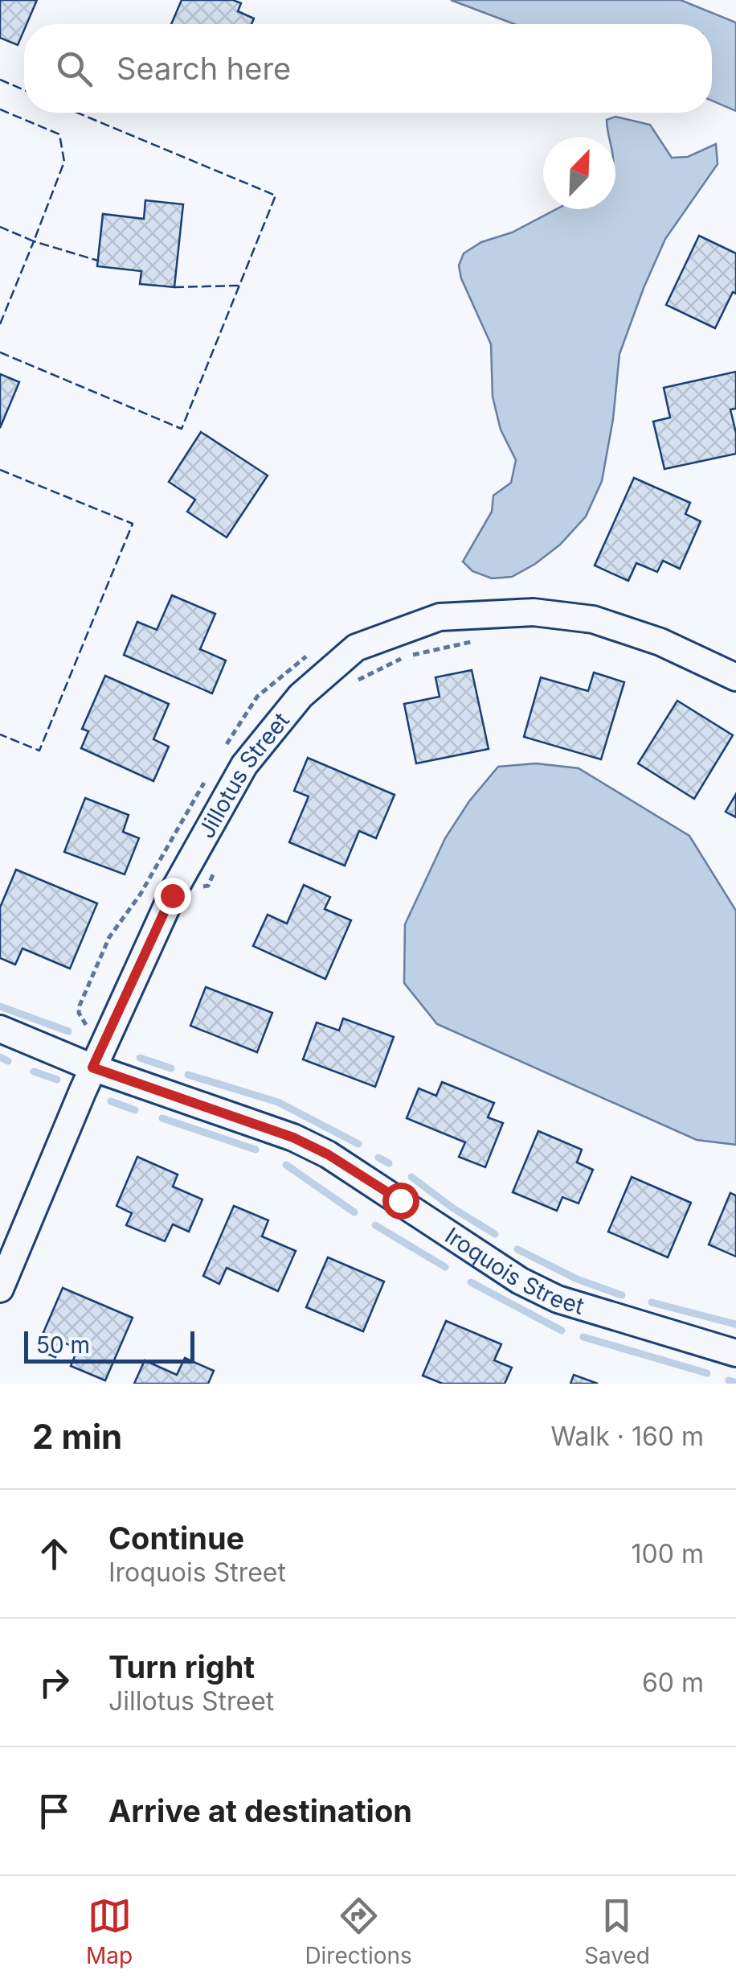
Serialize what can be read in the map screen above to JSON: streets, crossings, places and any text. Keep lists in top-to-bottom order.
{
  "streets": {
    "street": ["Jillotus Street", "Iroquois Street"]
  },
  "crossings": [
    ["Jillotus Street", "Iroquois Street"]
  ],
  "scale_bar": "50 m",
  "north": "top right",
  "page": {
    "search": "Search here",
    "scale": "50 m",
    "heading": ["2 min", "Walk · 160 m"],
    "list": [
      ["Continue", "Iroquois Street", "100 m"],
      ["Turn right", "Jillotus Street", "60 m"],
      "Arrive at destination"
    ],
    "nav": ["Map", "Directions", "Saved"]
  }
}
